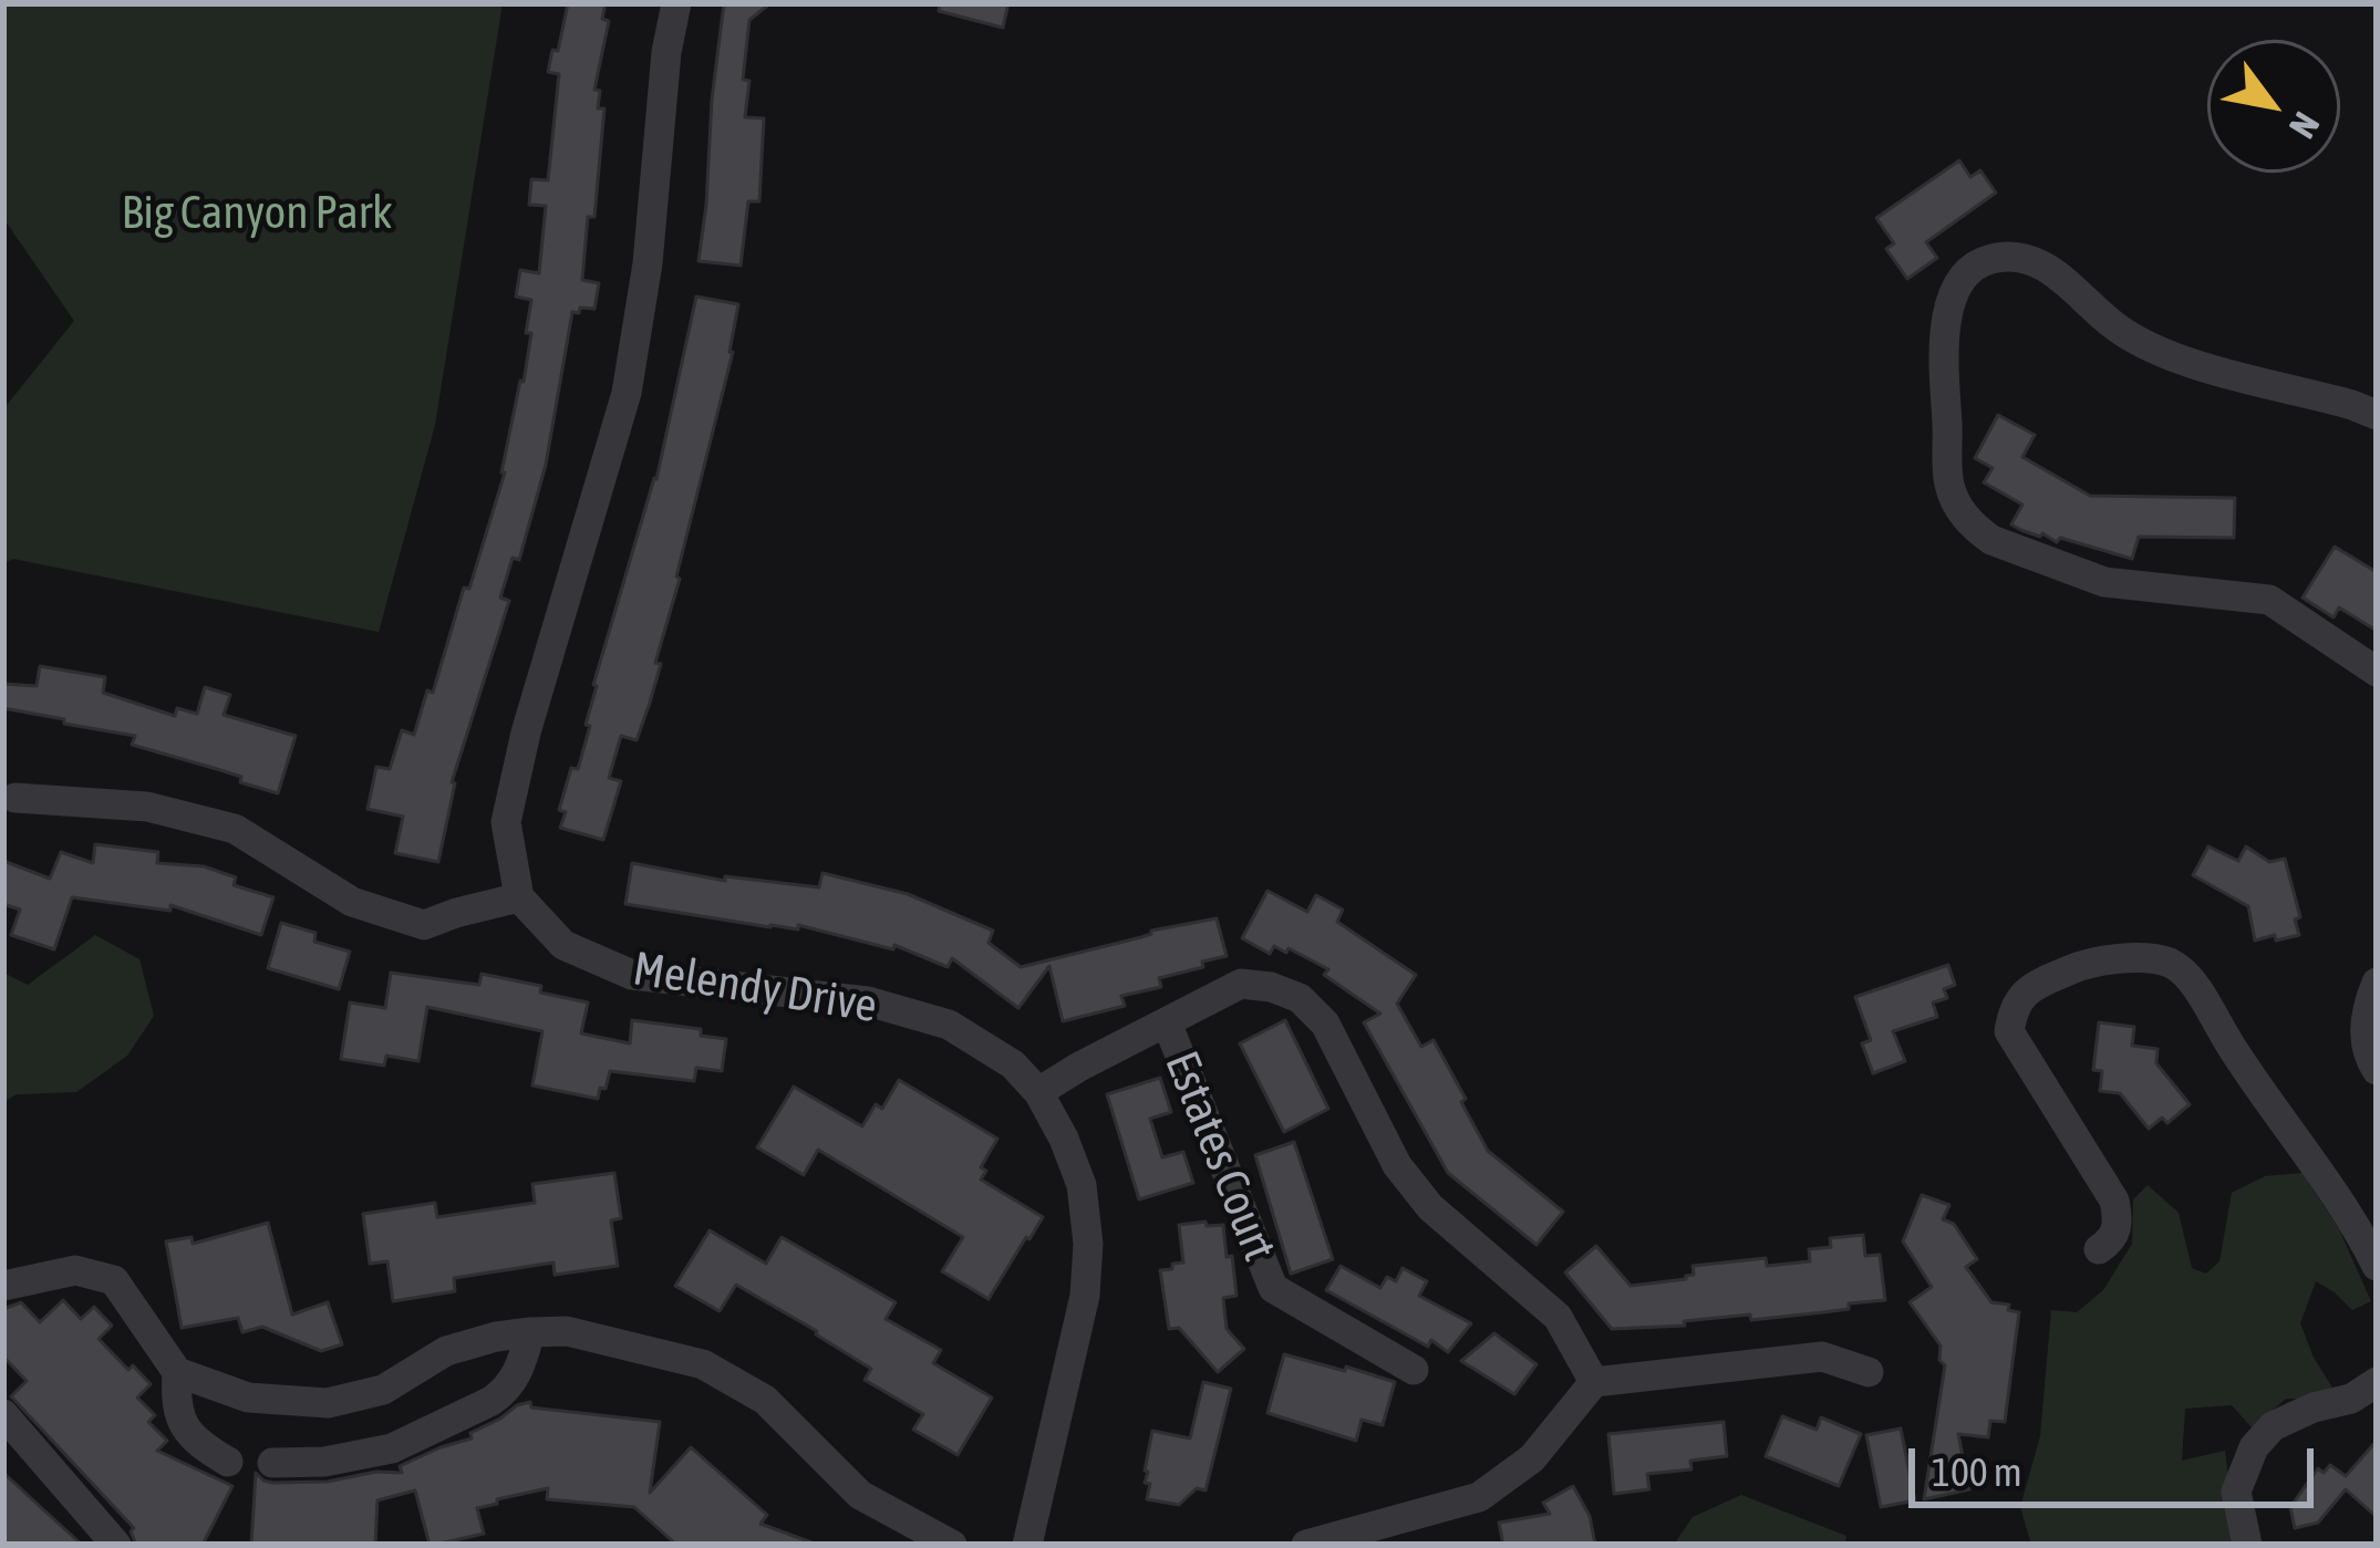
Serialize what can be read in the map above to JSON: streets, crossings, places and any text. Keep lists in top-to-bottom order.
{
  "streets": {
    "street": ["Melendy Drive", "Estates Court"]
  },
  "parks": ["Big Canyon Park"],
  "scale_bar": "100 m",
  "north": "bottom right"
}
